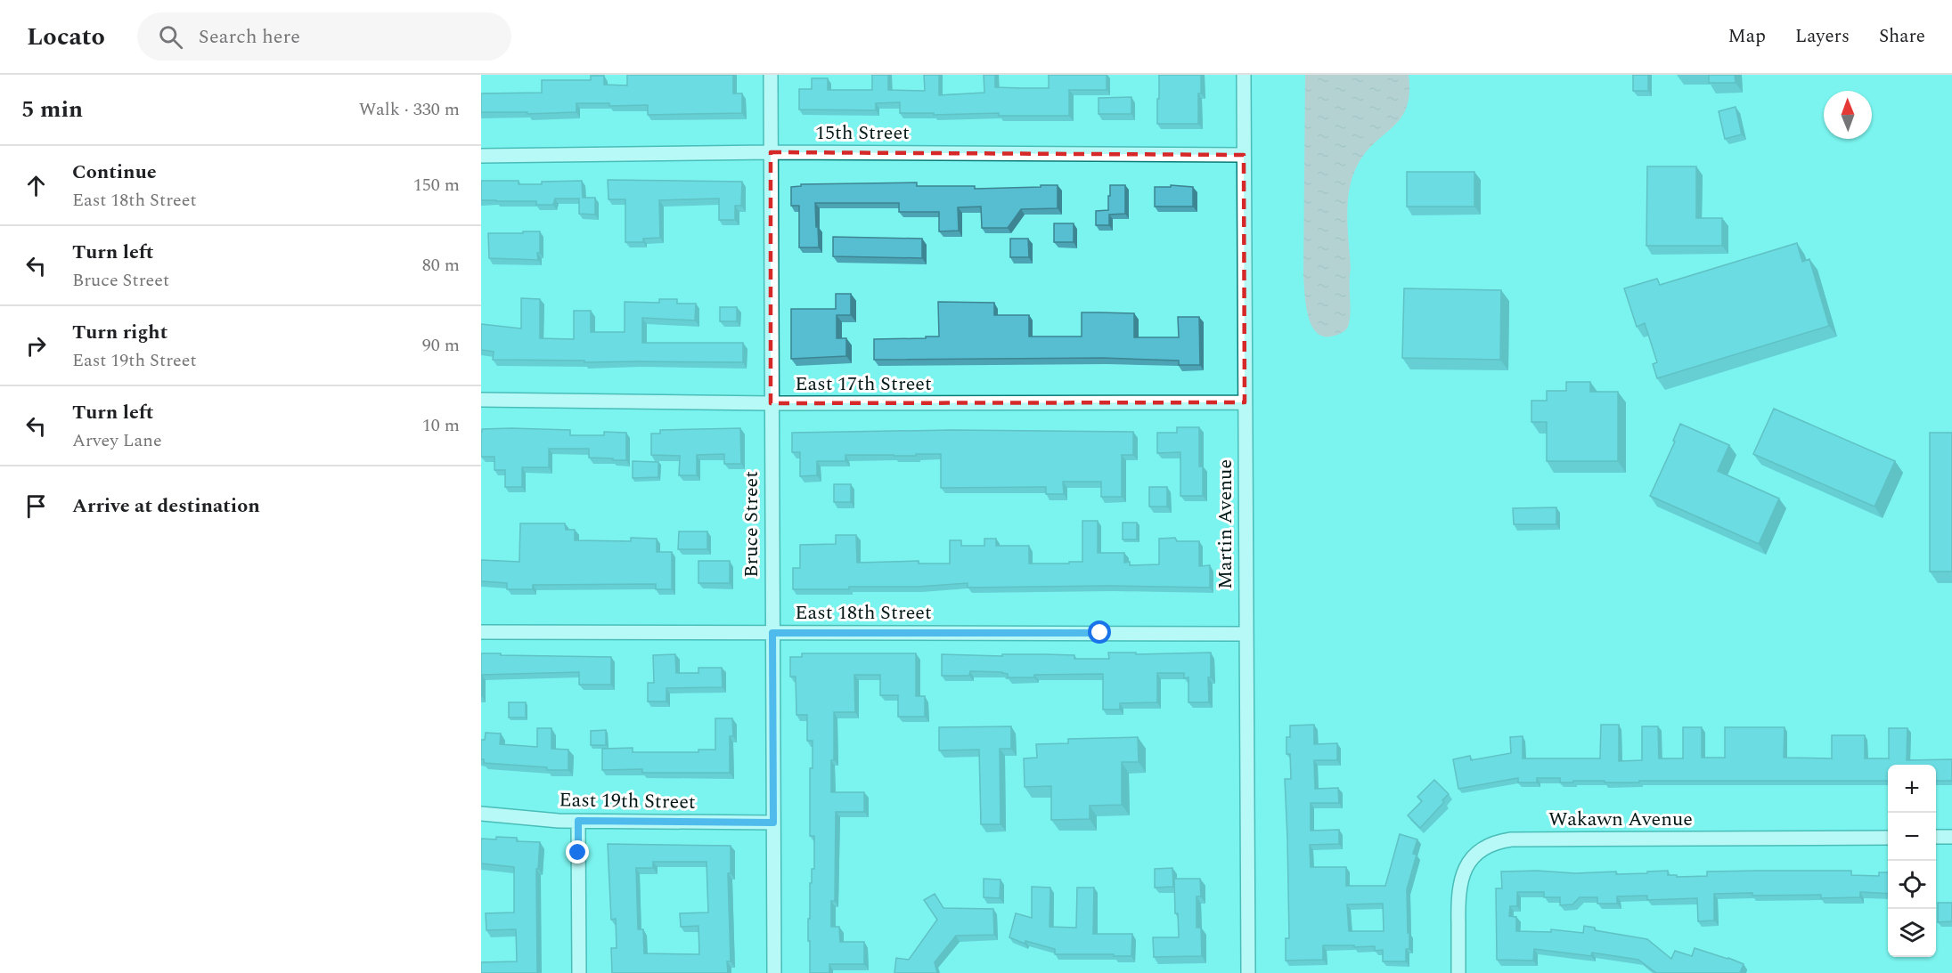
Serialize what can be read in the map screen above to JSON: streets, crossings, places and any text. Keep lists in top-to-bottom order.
{
  "streets": {
    "street": [
      "15th Street",
      "East 17th Street",
      "Bruce Street",
      "Martin Avenue",
      "East 18th Street",
      "East 19th Street",
      "Wakawn Avenue"
    ]
  },
  "crossings": [
    ["15th Street", "Bruce Street"],
    ["15th Street", "Martin Avenue"],
    ["East 17th Street", "Bruce Street"],
    ["East 17th Street", "Martin Avenue"],
    ["Bruce Street", "East 18th Street"],
    ["Bruce Street", "East 19th Street"],
    ["Martin Avenue", "East 18th Street"]
  ],
  "north": "top",
  "page": {
    "header": "Locato",
    "search": "Search here",
    "nav": ["Map", "Layers", "Share"],
    "heading": ["5 min", "Walk · 330 m"],
    "list": [
      ["Continue", "East 18th Street", "150 m"],
      ["Turn left", "Bruce Street", "80 m"],
      ["Turn right", "East 19th Street", "90 m"],
      ["Turn left", "Arvey Lane", "10 m"],
      "Arrive at destination"
    ],
    "map_buttons": ["+", "−"]
  }
}
